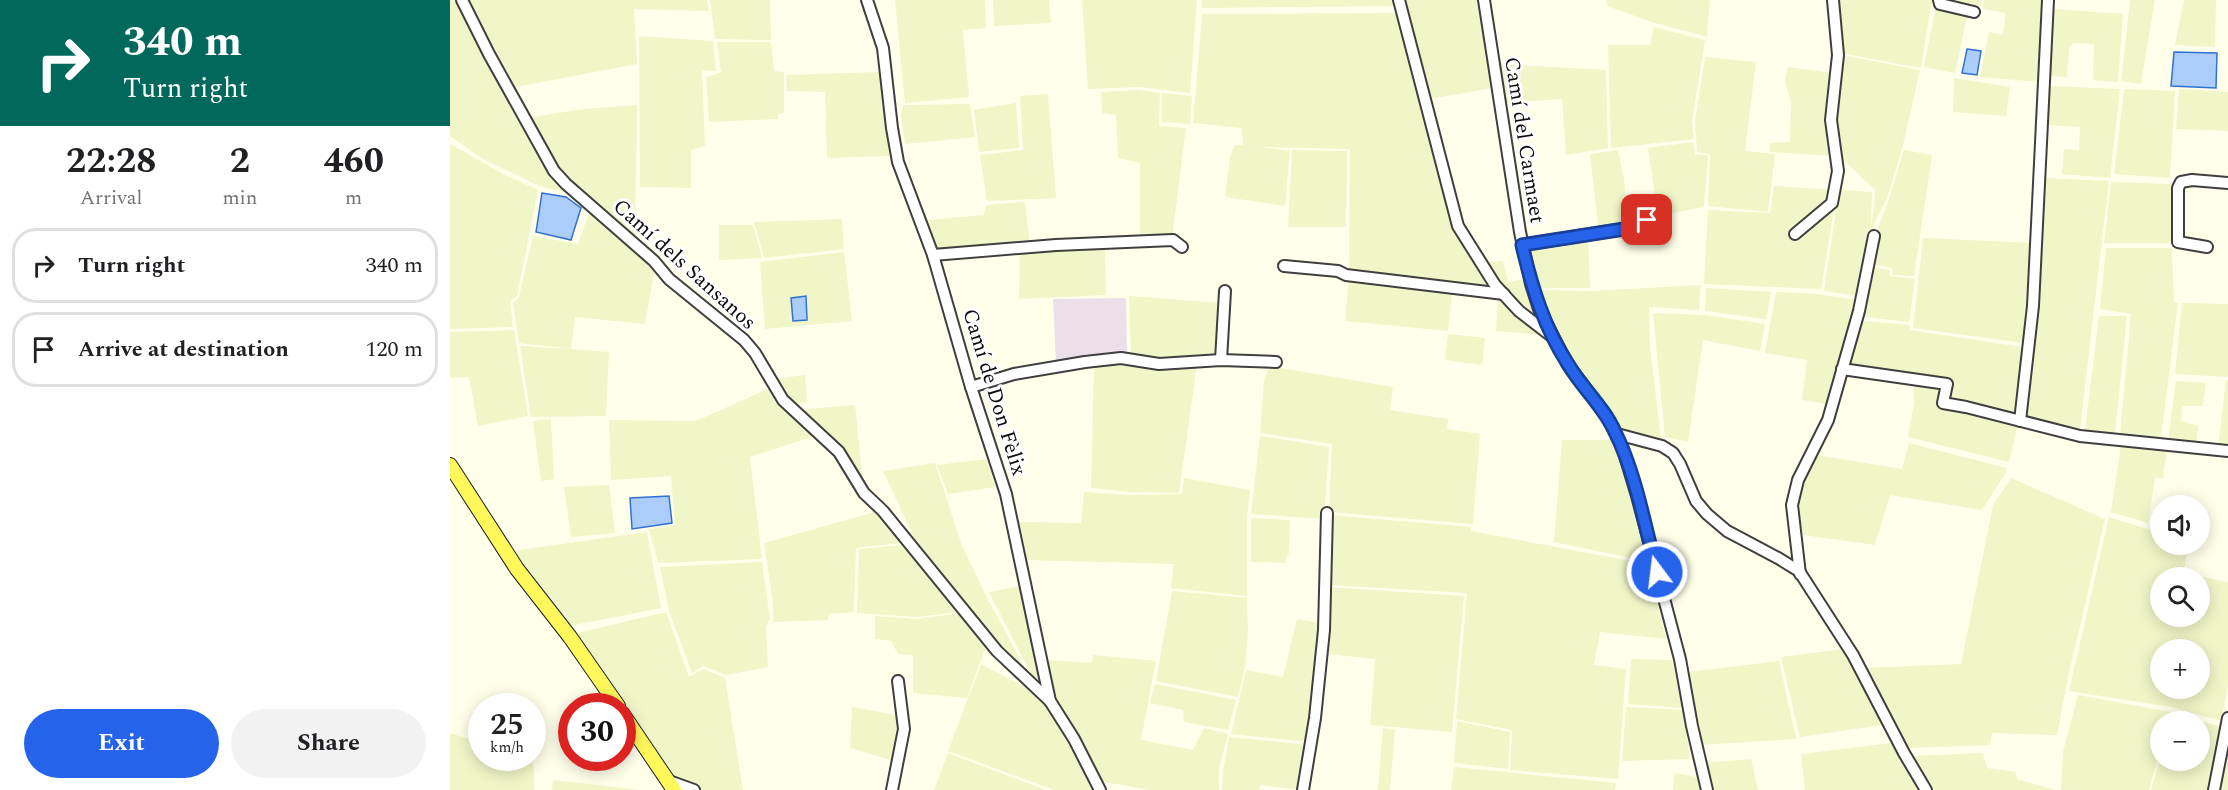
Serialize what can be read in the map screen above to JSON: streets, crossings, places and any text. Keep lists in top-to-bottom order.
{
  "streets": {
    "street": ["Camí del Carmaet", "Camí dels Sansanos", "Camí de Don Fèlix"]
  },
  "crossings": [
    ["Camí dels Sansanos", "Camí de Don Fèlix"]
  ],
  "page": {
    "turn": ["340 m", "Turn right"],
    "eta": [
      "22:28",
      "Arrival",
      "2",
      "min",
      "460",
      "m"
    ],
    "list": [
      {
        "name": "Turn right",
        "value": "340 m"
      },
      {
        "name": "Arrive at destination",
        "value": "120 m"
      }
    ],
    "map_buttons": ["+", "−"],
    "speed": "25 km/h",
    "limit": "30",
    "buttons": ["Exit", "Share"]
  }
}
